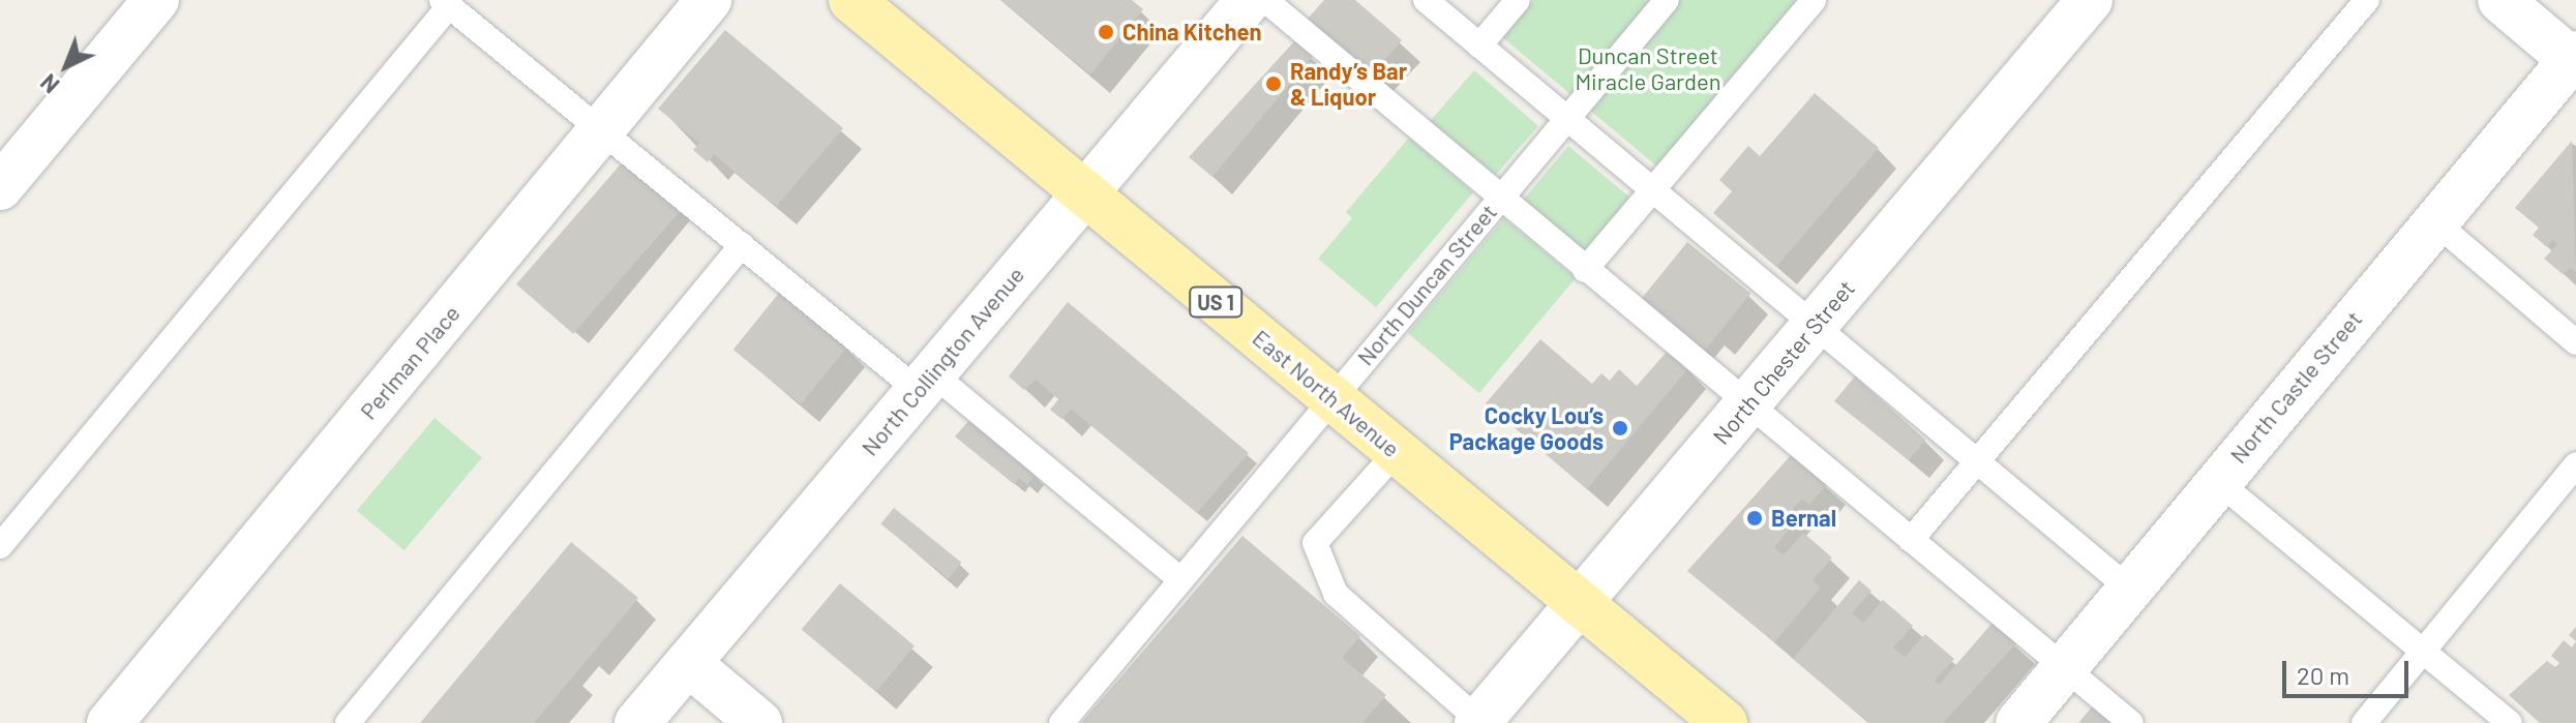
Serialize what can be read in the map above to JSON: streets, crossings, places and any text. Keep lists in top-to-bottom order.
{
  "streets": {
    "main road": ["US 1", "East North Avenue"],
    "street": [
      "North Collington Avenue",
      "Perlman Place",
      "North Chester Street",
      "North Castle Street"
    ],
    "lane": ["North Duncan Street"]
  },
  "crossings": [
    ["North Duncan Street", "East North Avenue"],
    ["North Collington Avenue", "East North Avenue"],
    ["North Chester Street", "East North Avenue"]
  ],
  "parks": ["Duncan Street Miracle Garden"],
  "places": [
    "China Kitchen",
    "Randy’s Bar & Liquor",
    "Cocky Lou’s Package Goods",
    "Bernal"
  ],
  "scale_bar": "20 m",
  "north": "bottom left"
}
